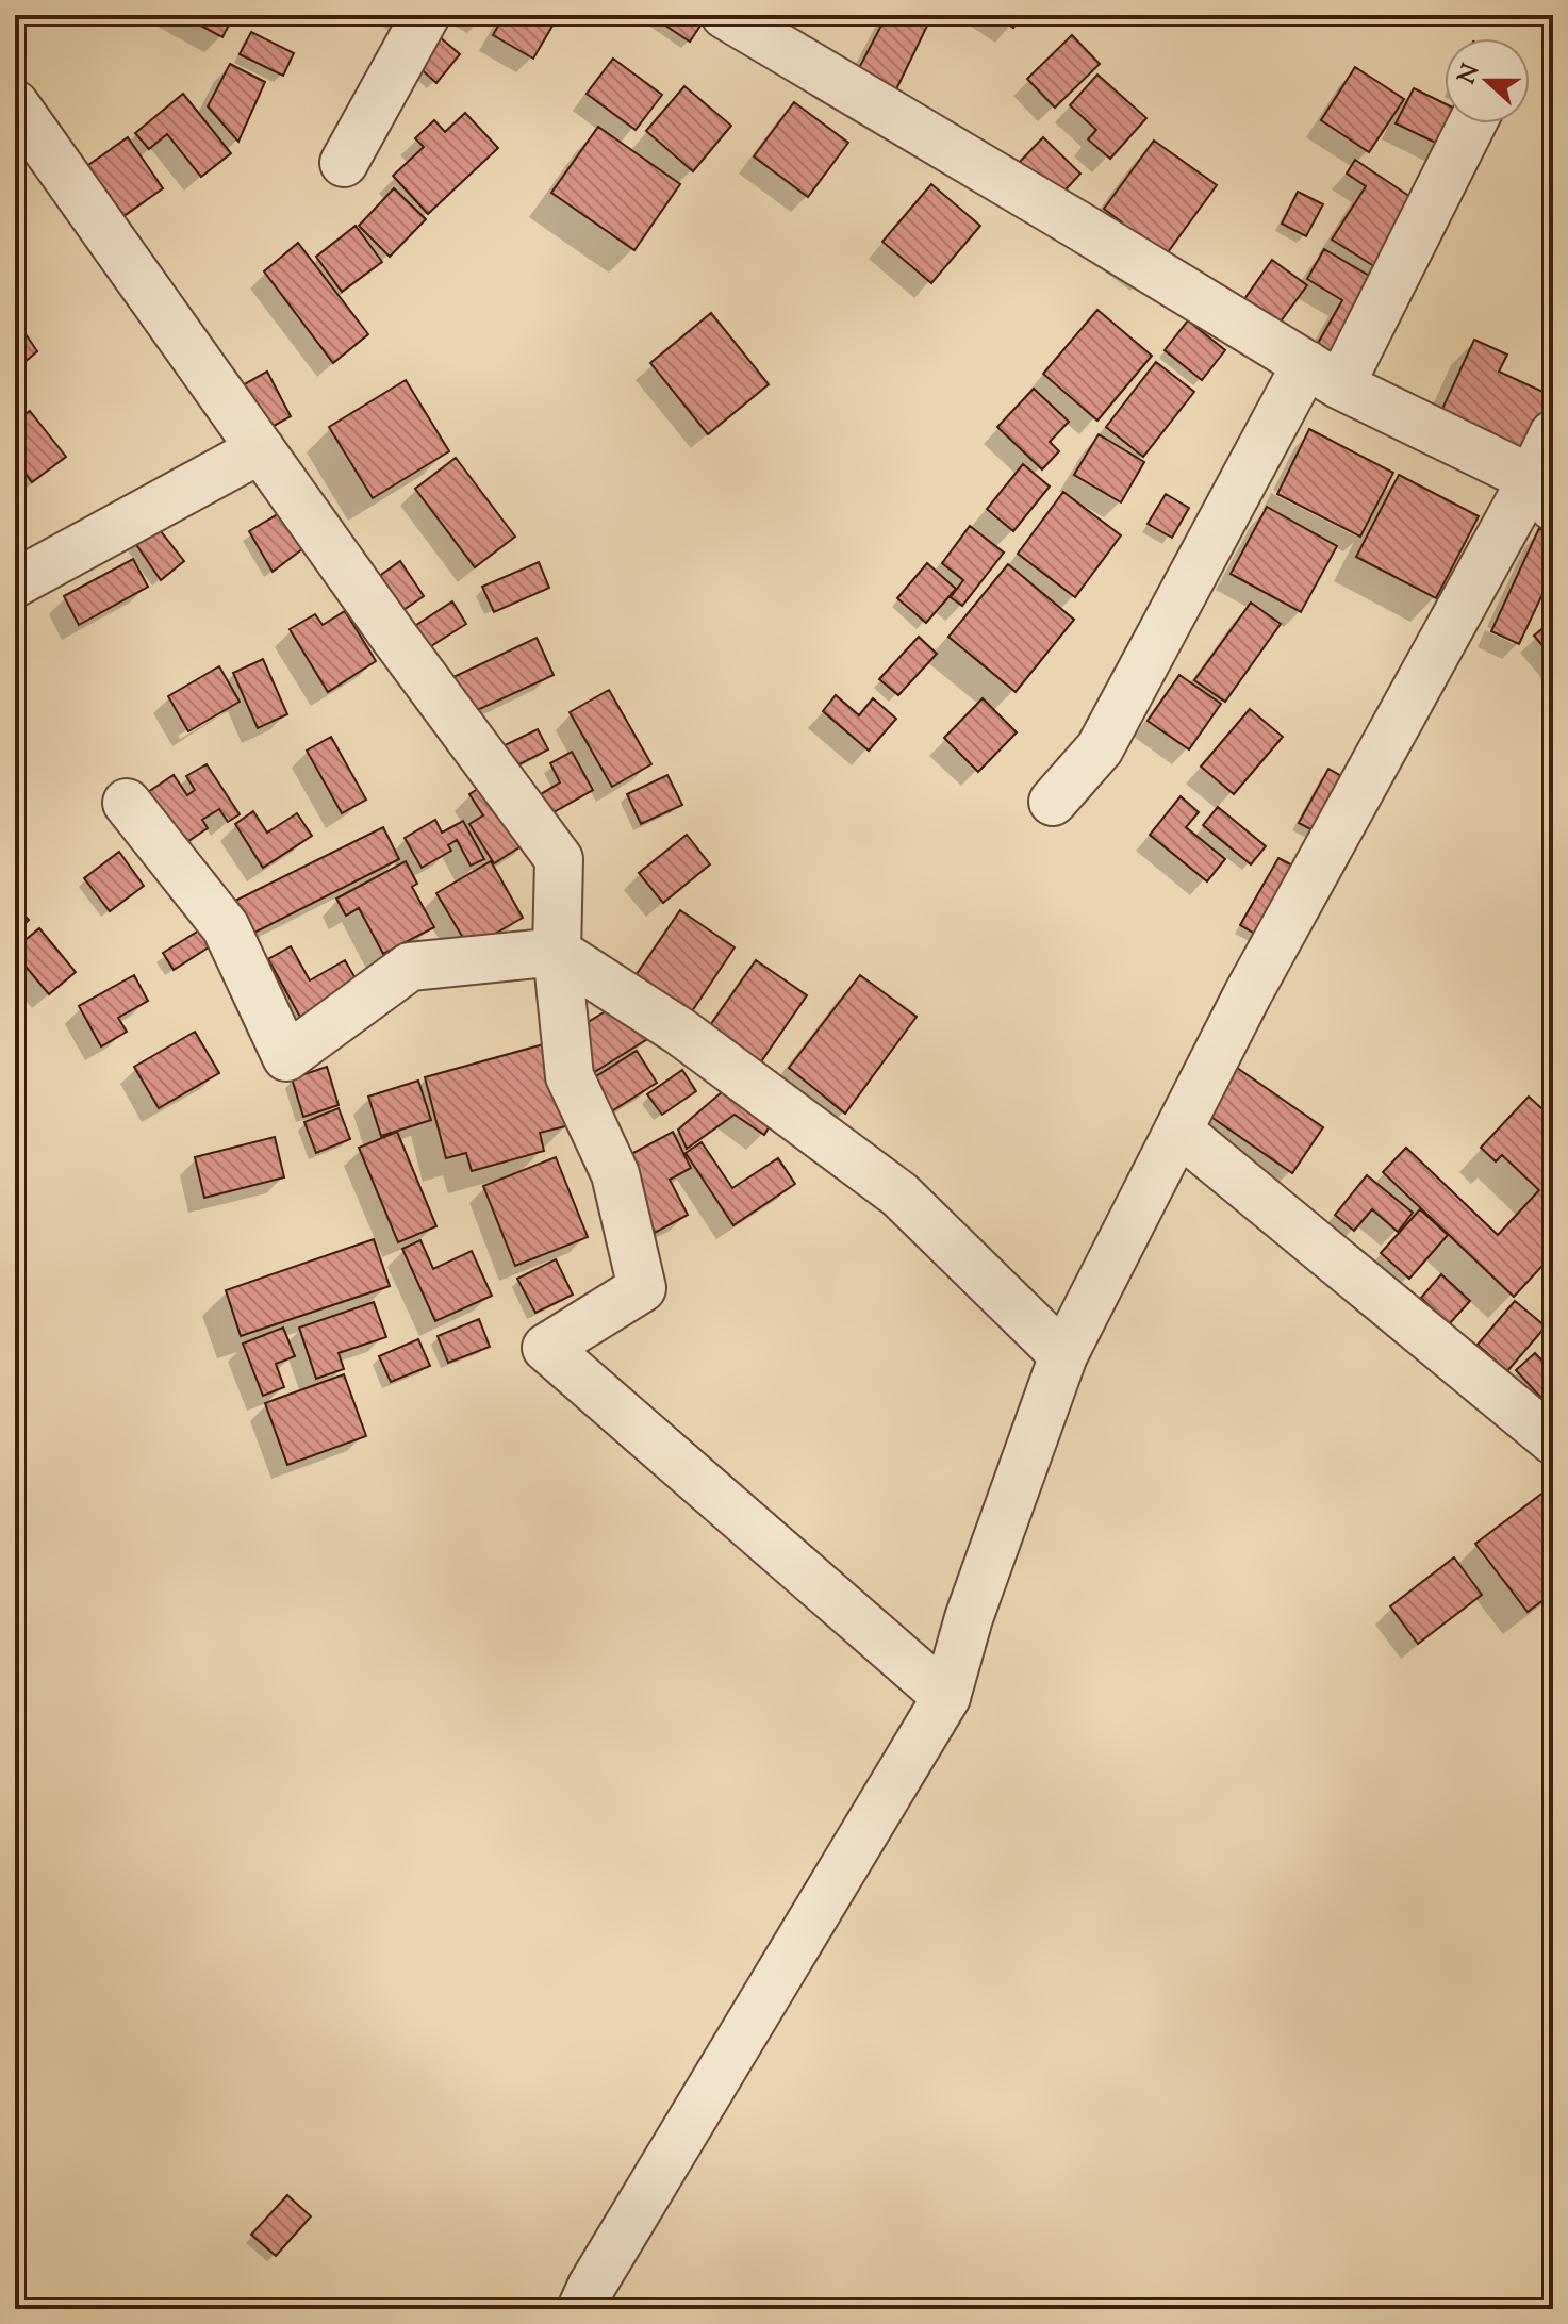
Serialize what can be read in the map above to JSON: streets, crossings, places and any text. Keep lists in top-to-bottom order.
{
  "north": "left"
}
